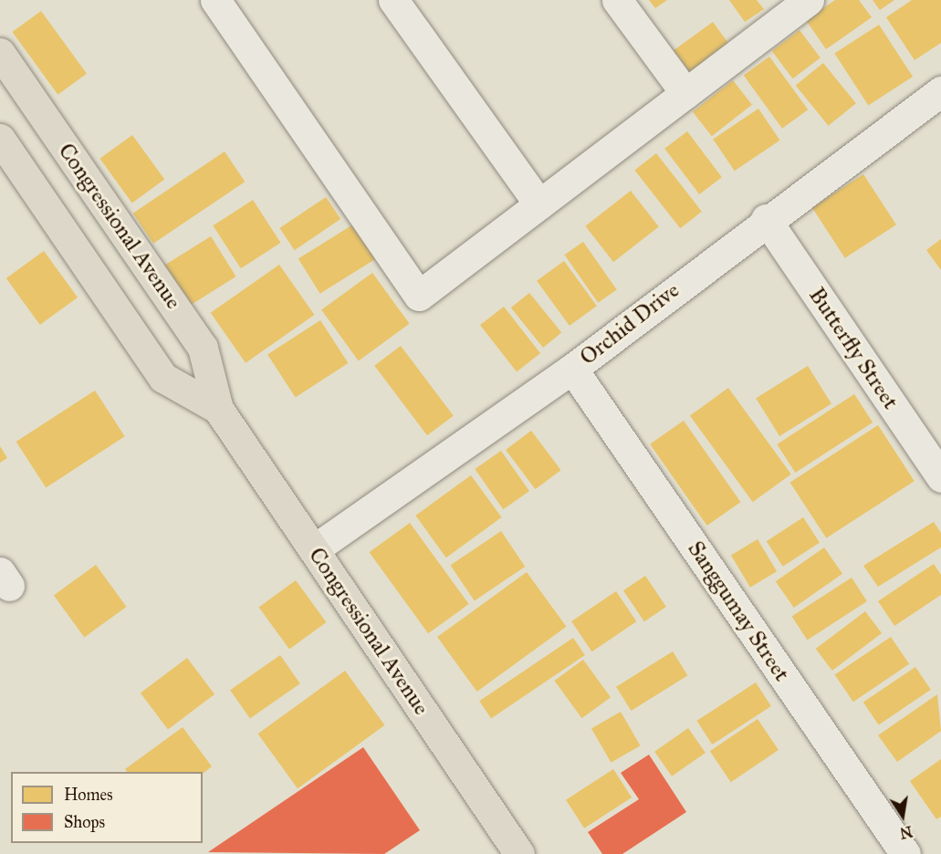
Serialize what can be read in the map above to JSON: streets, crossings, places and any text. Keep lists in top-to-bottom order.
{
  "streets": {
    "main road": ["Congressional Avenue"],
    "street": ["Orchid Drive", "Butterfly Street", "Sanggumay Street"]
  },
  "crossings": [
    ["Congressional Avenue", "Orchid Drive"],
    ["Orchid Drive", "Butterfly Street"],
    ["Orchid Drive", "Sanggumay Street"]
  ],
  "legend": ["Homes", "Shops"],
  "north": "bottom"
}
